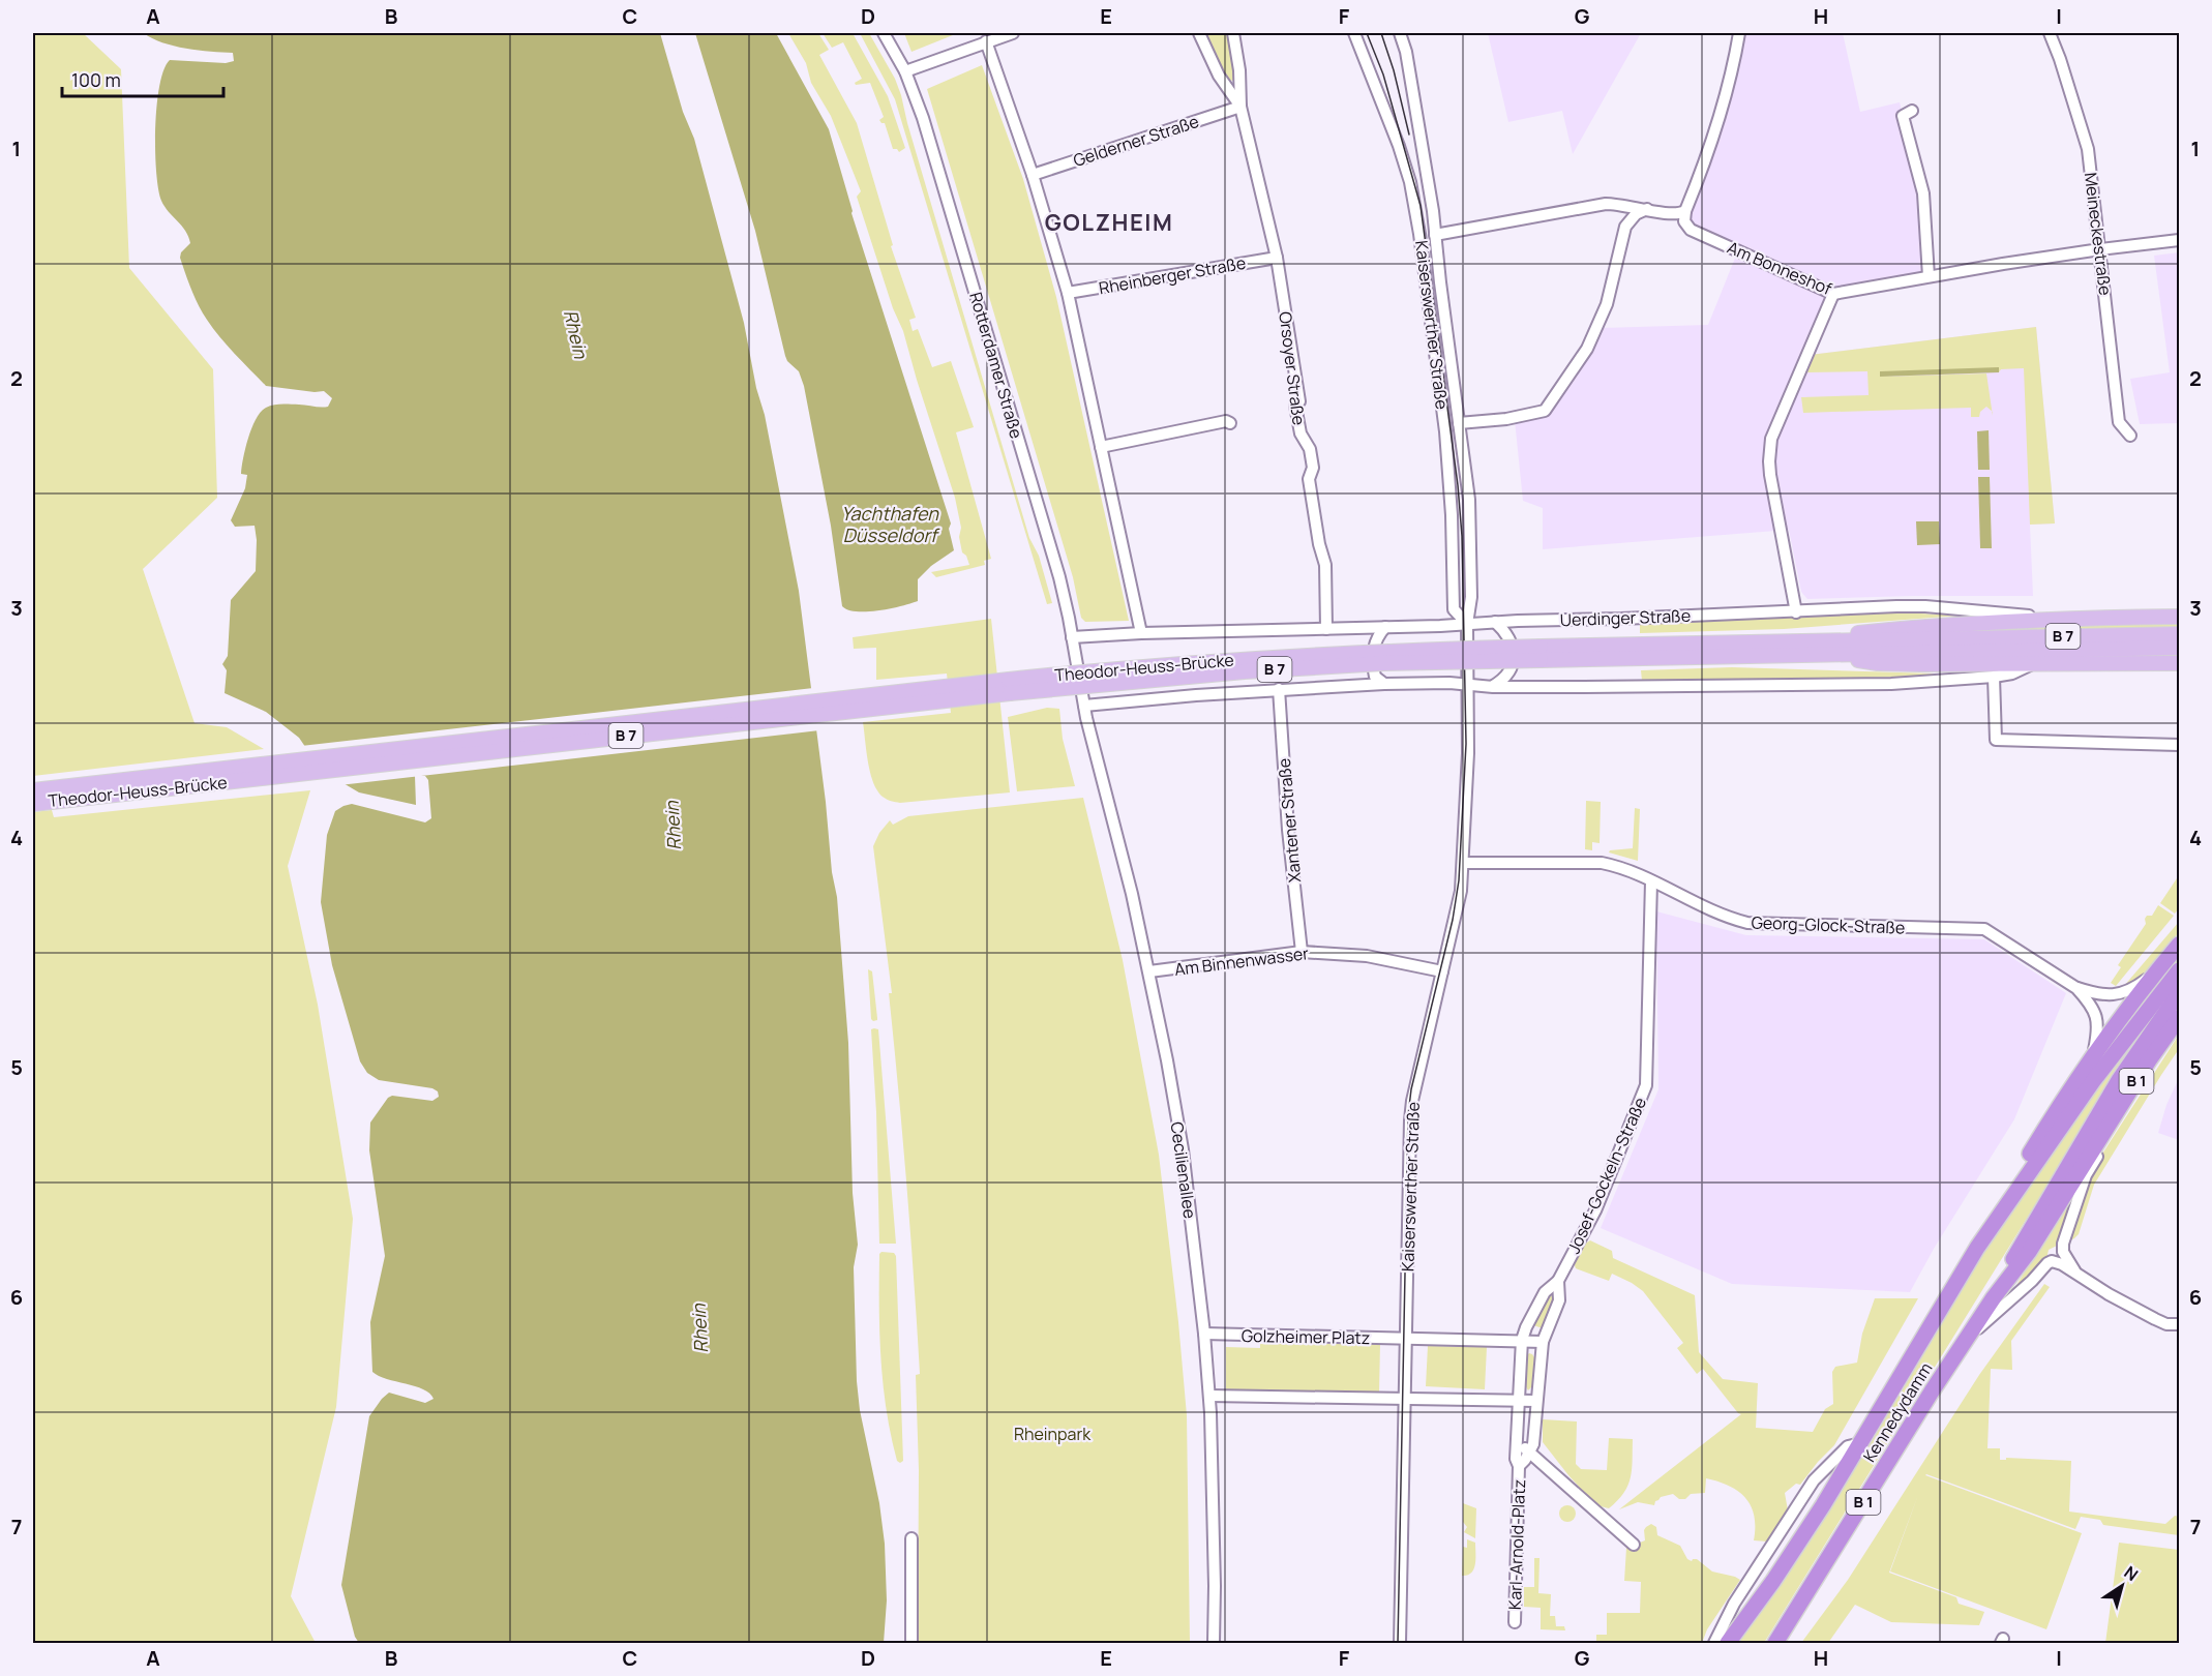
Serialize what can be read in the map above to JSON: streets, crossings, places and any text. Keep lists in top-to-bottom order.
{
  "streets": {
    "highway": ["B 1", "Kennedydamm"],
    "main road": ["Uerdinger Straße", "B 7", "Theodor-Heuss-Brücke"],
    "street": [
      "Gelderner Straße",
      "Meineckestraße",
      "Am Bonneshof",
      "Rheinberger Straße",
      "Kaiserswerther Straße",
      "Rotterdamer Straße",
      "Orsoyer Straße",
      "Xantener Straße",
      "Georg-Glock-Straße",
      "Am Binnenwasser",
      "Cecilienallee",
      "Josef-Gockeln-Straße",
      "Golzheimer Platz",
      "Karl-Arnold-Platz"
    ]
  },
  "crossings": [
    ["Gelderner Straße", "Orsoyer Straße"],
    ["Meineckestraße", "Am Bonneshof"],
    ["Rheinberger Straße", "Orsoyer Straße"],
    ["Kaiserswerther Straße", "Uerdinger Straße"],
    ["Kaiserswerther Straße", "Georg-Glock-Straße"],
    ["Kaiserswerther Straße", "Am Binnenwasser"],
    ["Kaiserswerther Straße", "Golzheimer Platz"],
    ["Rotterdamer Straße", "Uerdinger Straße"],
    ["Rotterdamer Straße", "Cecilienallee"],
    ["Orsoyer Straße", "Uerdinger Straße"],
    ["B 7", "Theodor-Heuss-Brücke"],
    ["Xantener Straße", "Am Binnenwasser"],
    ["Georg-Glock-Straße", "Josef-Gockeln-Straße"],
    ["Georg-Glock-Straße", "Kennedydamm"],
    ["Am Binnenwasser", "Cecilienallee"],
    ["Cecilienallee", "Golzheimer Platz"],
    ["Josef-Gockeln-Straße", "Karl-Arnold-Platz"]
  ],
  "districts": ["GOLZHEIM"],
  "water": ["Rhein", "Yachthafen Düsseldorf"],
  "parks": ["Rheinpark"],
  "scale_bar": "100 m",
  "north": "top right",
  "grid": {
    "columns": [
      "A",
      "B",
      "C",
      "D",
      "E",
      "F",
      "G",
      "H",
      "I"
    ],
    "rows": [
      "1",
      "2",
      "3",
      "4",
      "5",
      "6",
      "7"
    ]
  }
}
